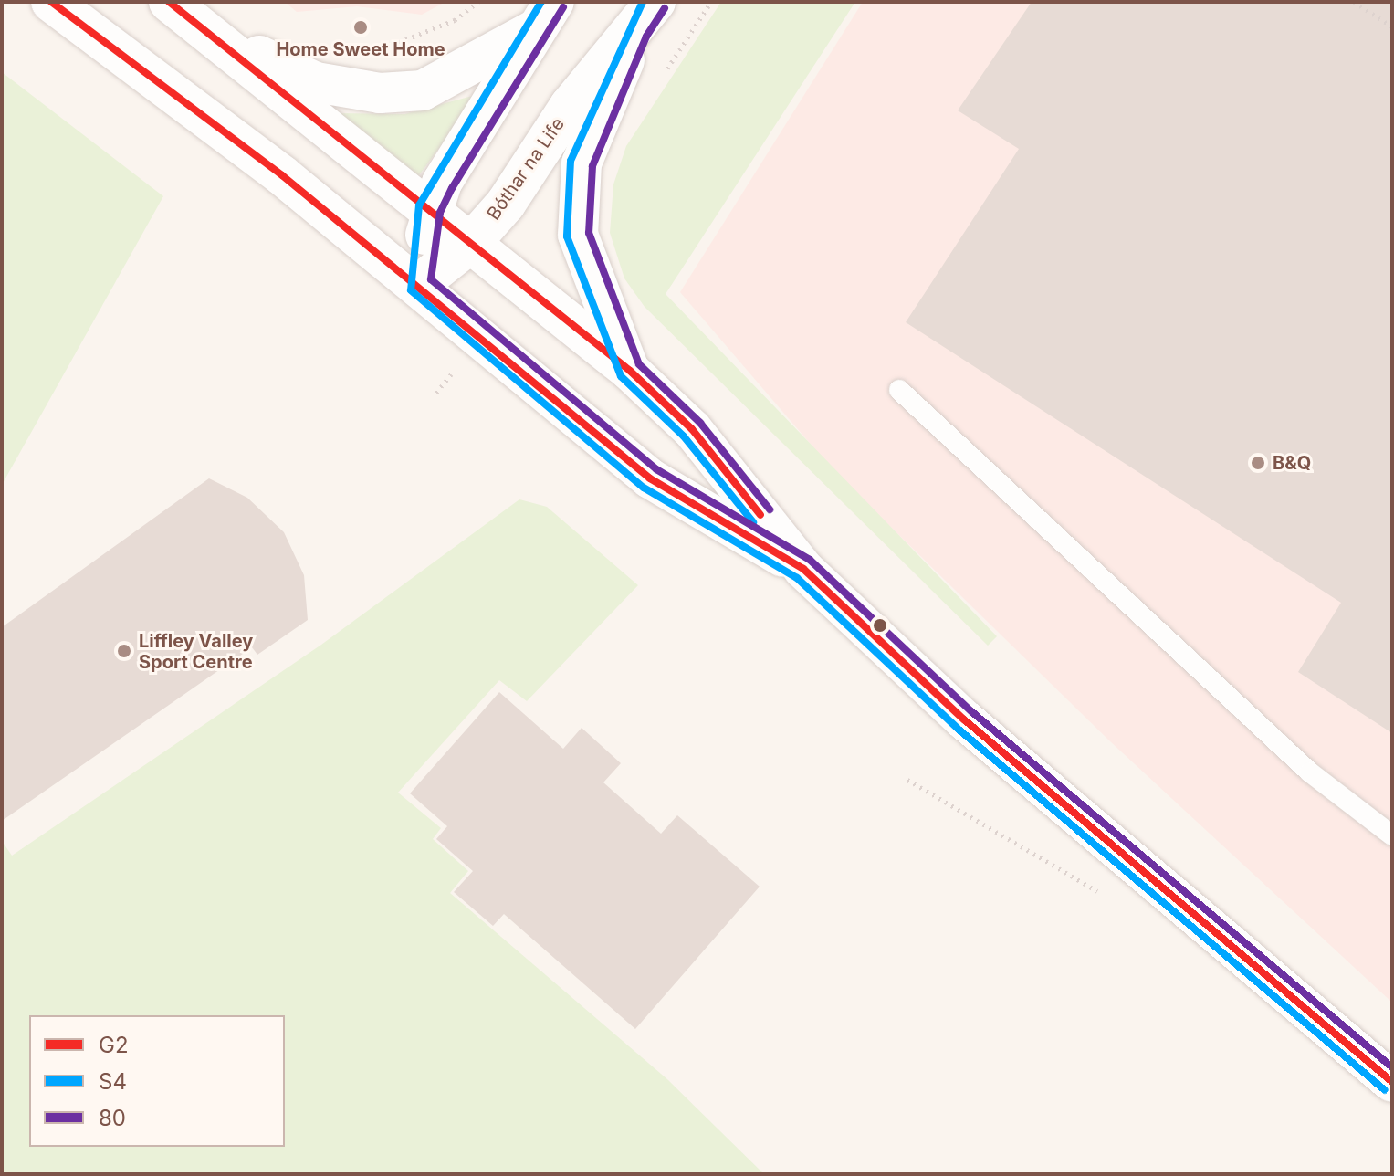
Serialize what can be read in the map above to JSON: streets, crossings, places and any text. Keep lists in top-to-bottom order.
{
  "streets": {
    "main road": ["Bóthar na Life"]
  },
  "places": ["Home Sweet Home", "B&Q", "Liffley Valley Sport Centre"],
  "lines": ["transit line G2", "transit line S4", "transit line 80"],
  "legend": ["G2", "S4", "80"]
}
